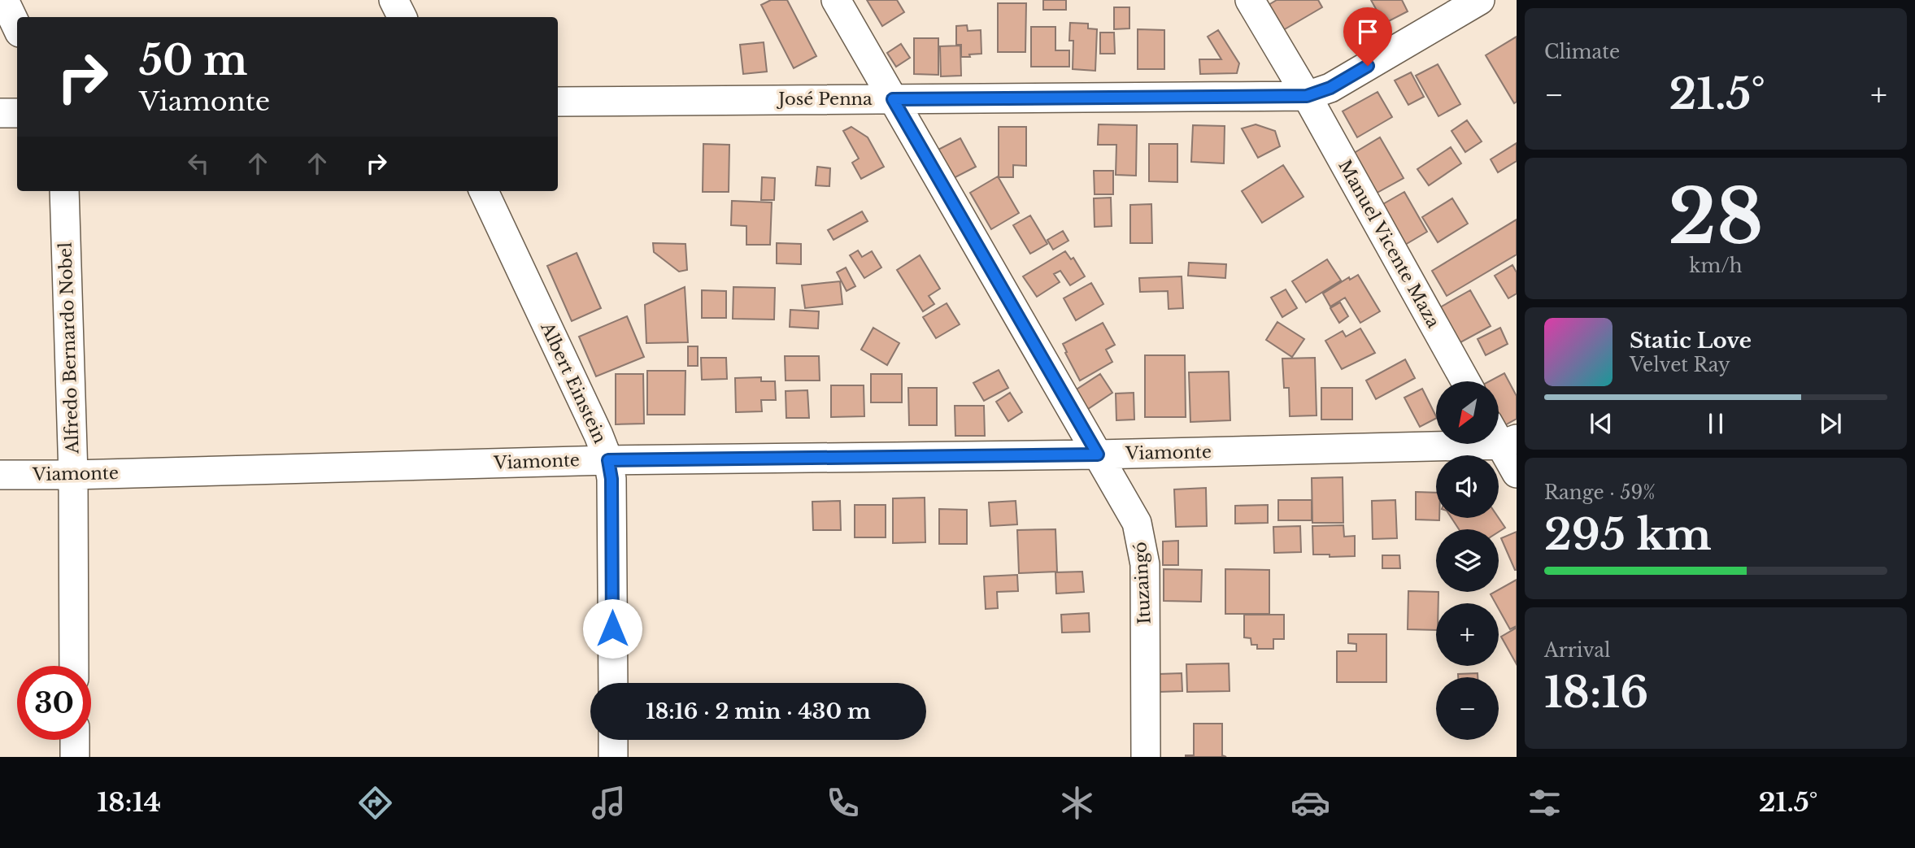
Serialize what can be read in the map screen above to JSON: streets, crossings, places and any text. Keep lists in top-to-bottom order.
{
  "streets": {
    "street": [
      "José Penna",
      "Manuel Vicente Maza",
      "Alfredo Bernardo Nobel",
      "Albert Einstein",
      "Viamonte",
      "Ituzaingó"
    ]
  },
  "crossings": [
    ["José Penna", "Manuel Vicente Maza"],
    ["José Penna", "Ituzaingó"],
    ["Alfredo Bernardo Nobel", "Viamonte"],
    ["Albert Einstein", "Viamonte"],
    ["Viamonte", "Ituzaingó"]
  ],
  "north": "bottom left",
  "page": {
    "tile": [
      "Climate",
      ["28", "km/h"],
      ["Range · 59%", "295 km"],
      ["Arrival", "18:16"]
    ],
    "turn": ["50 m", "Viamonte"],
    "heat": ["−", "21.5°", "+"],
    "song": ["Static Love", "Velvet Ray"],
    "map_buttons": ["+", "−"],
    "limit": "30",
    "trip": "18:16 · 2 min · 430 m",
    "tabs": ["18:14", "21.5°"]
  }
}
